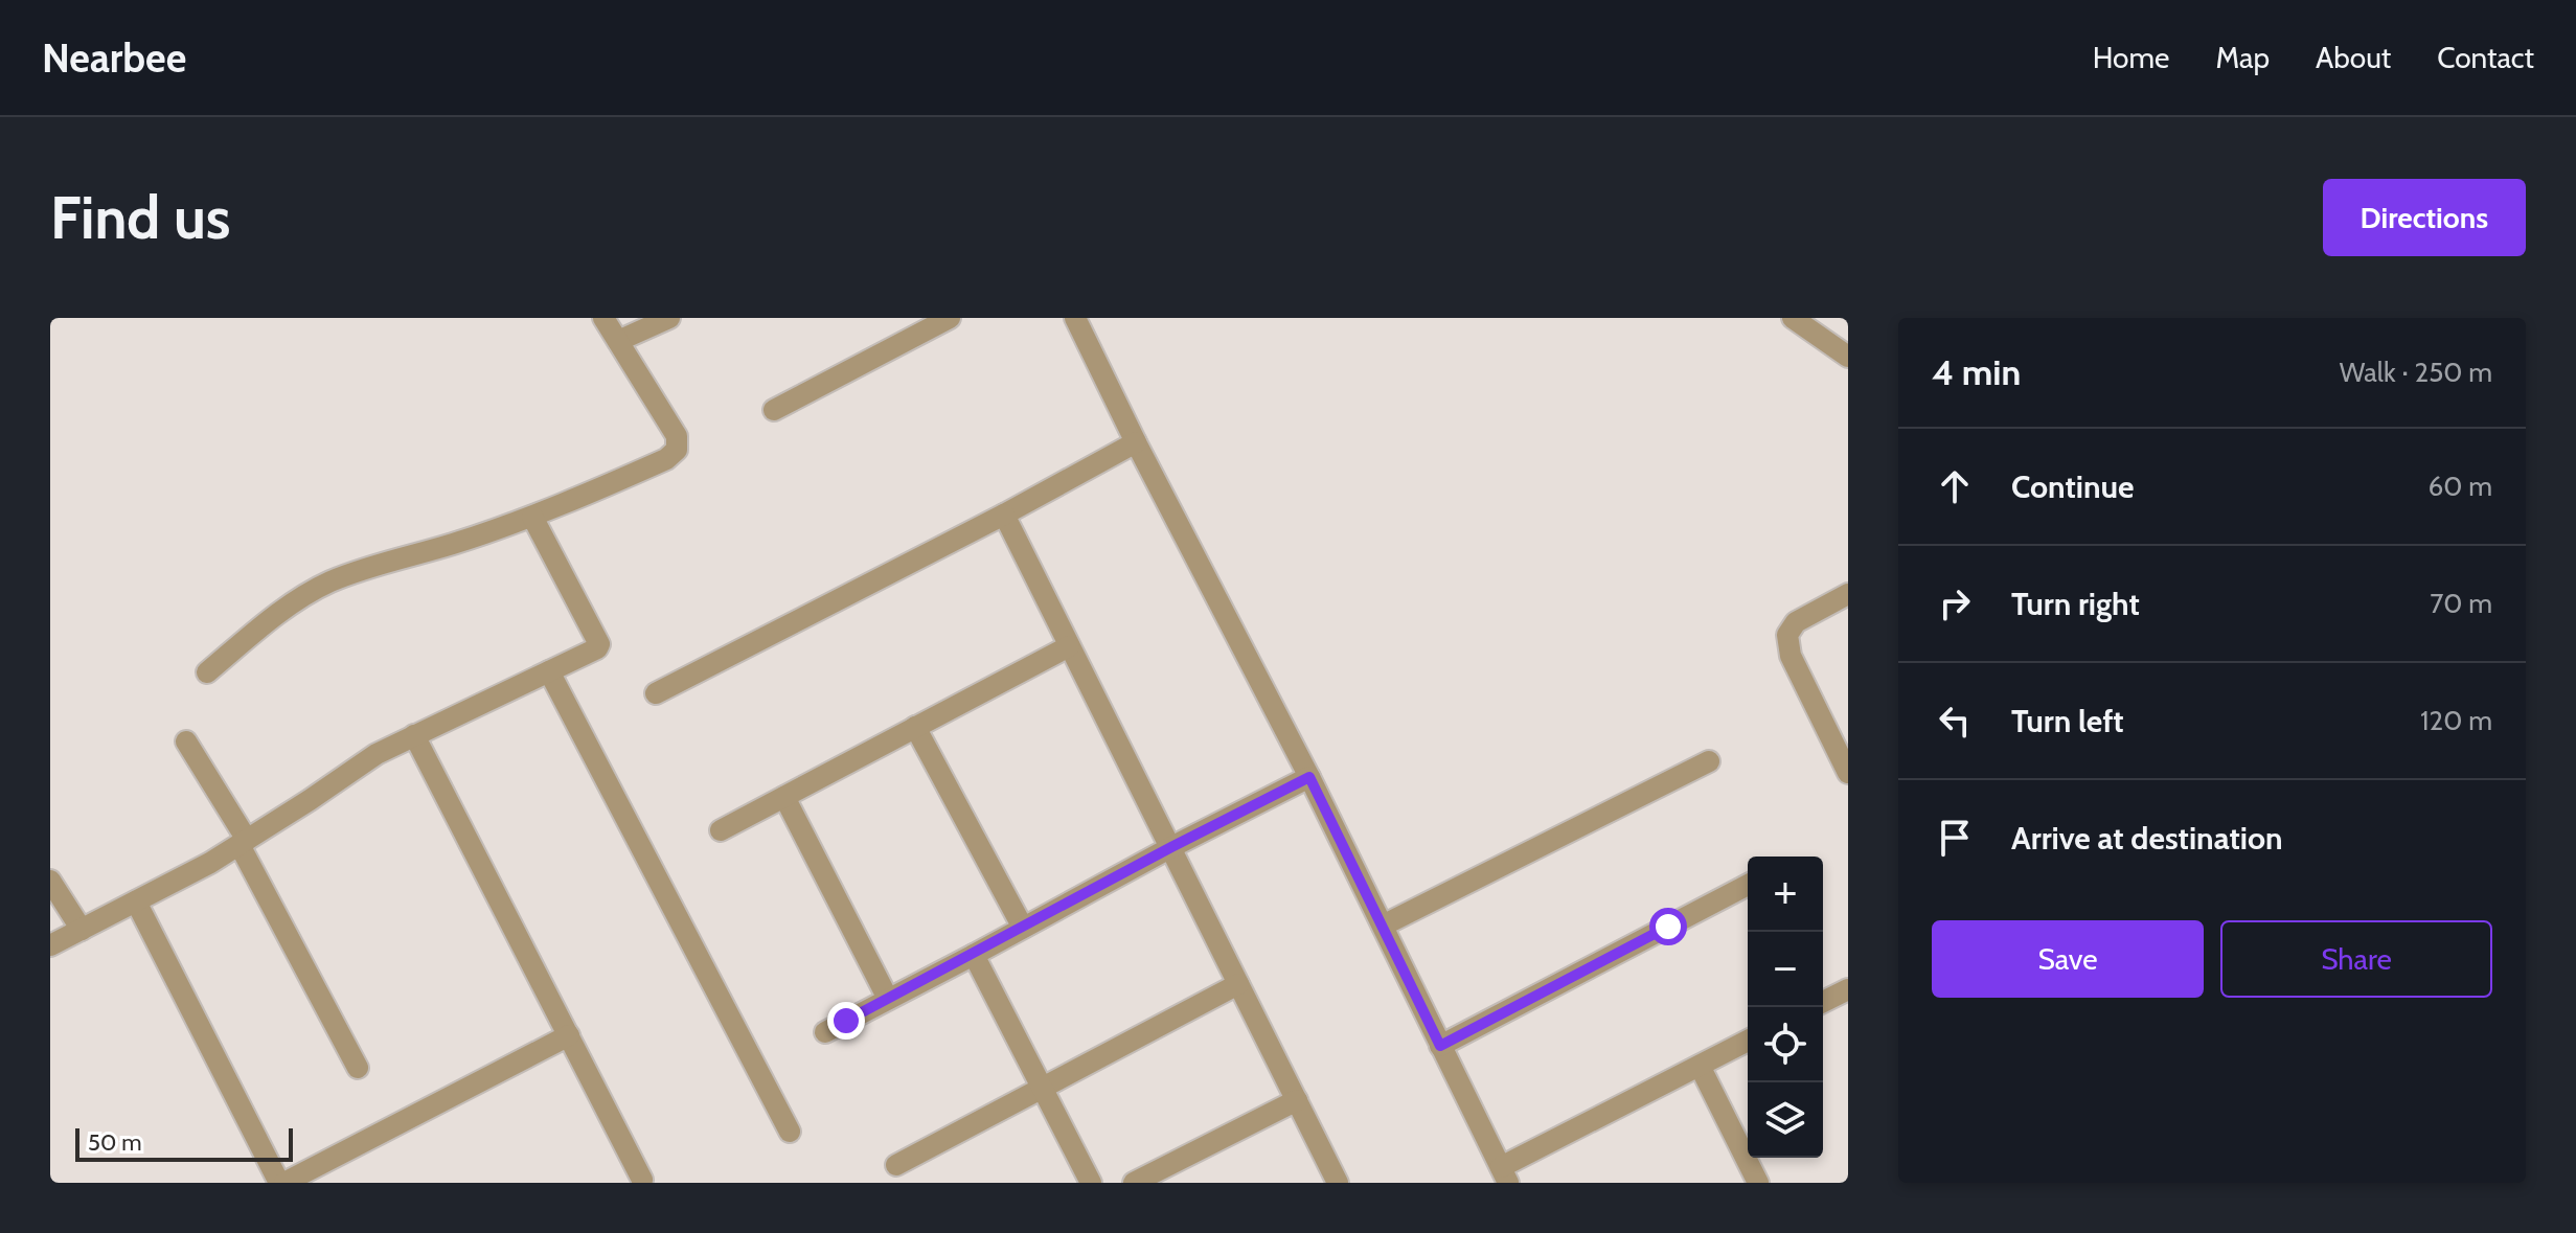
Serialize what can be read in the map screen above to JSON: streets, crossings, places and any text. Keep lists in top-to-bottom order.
{
  "scale_bar": "50 m",
  "page": {
    "header": "Nearbee",
    "nav": [
      "Home",
      "Map",
      "About",
      "Contact"
    ],
    "buttons": [
      "Directions",
      ["Save", "Share"]
    ],
    "title": "Find us",
    "heading": ["4 min", "Walk · 250 m"],
    "list": [
      ["Continue", "60 m"],
      ["Turn right", "70 m"],
      ["Turn left", "120 m"],
      "Arrive at destination"
    ],
    "map_buttons": ["+", "−"],
    "scale": "50 m"
  }
}
